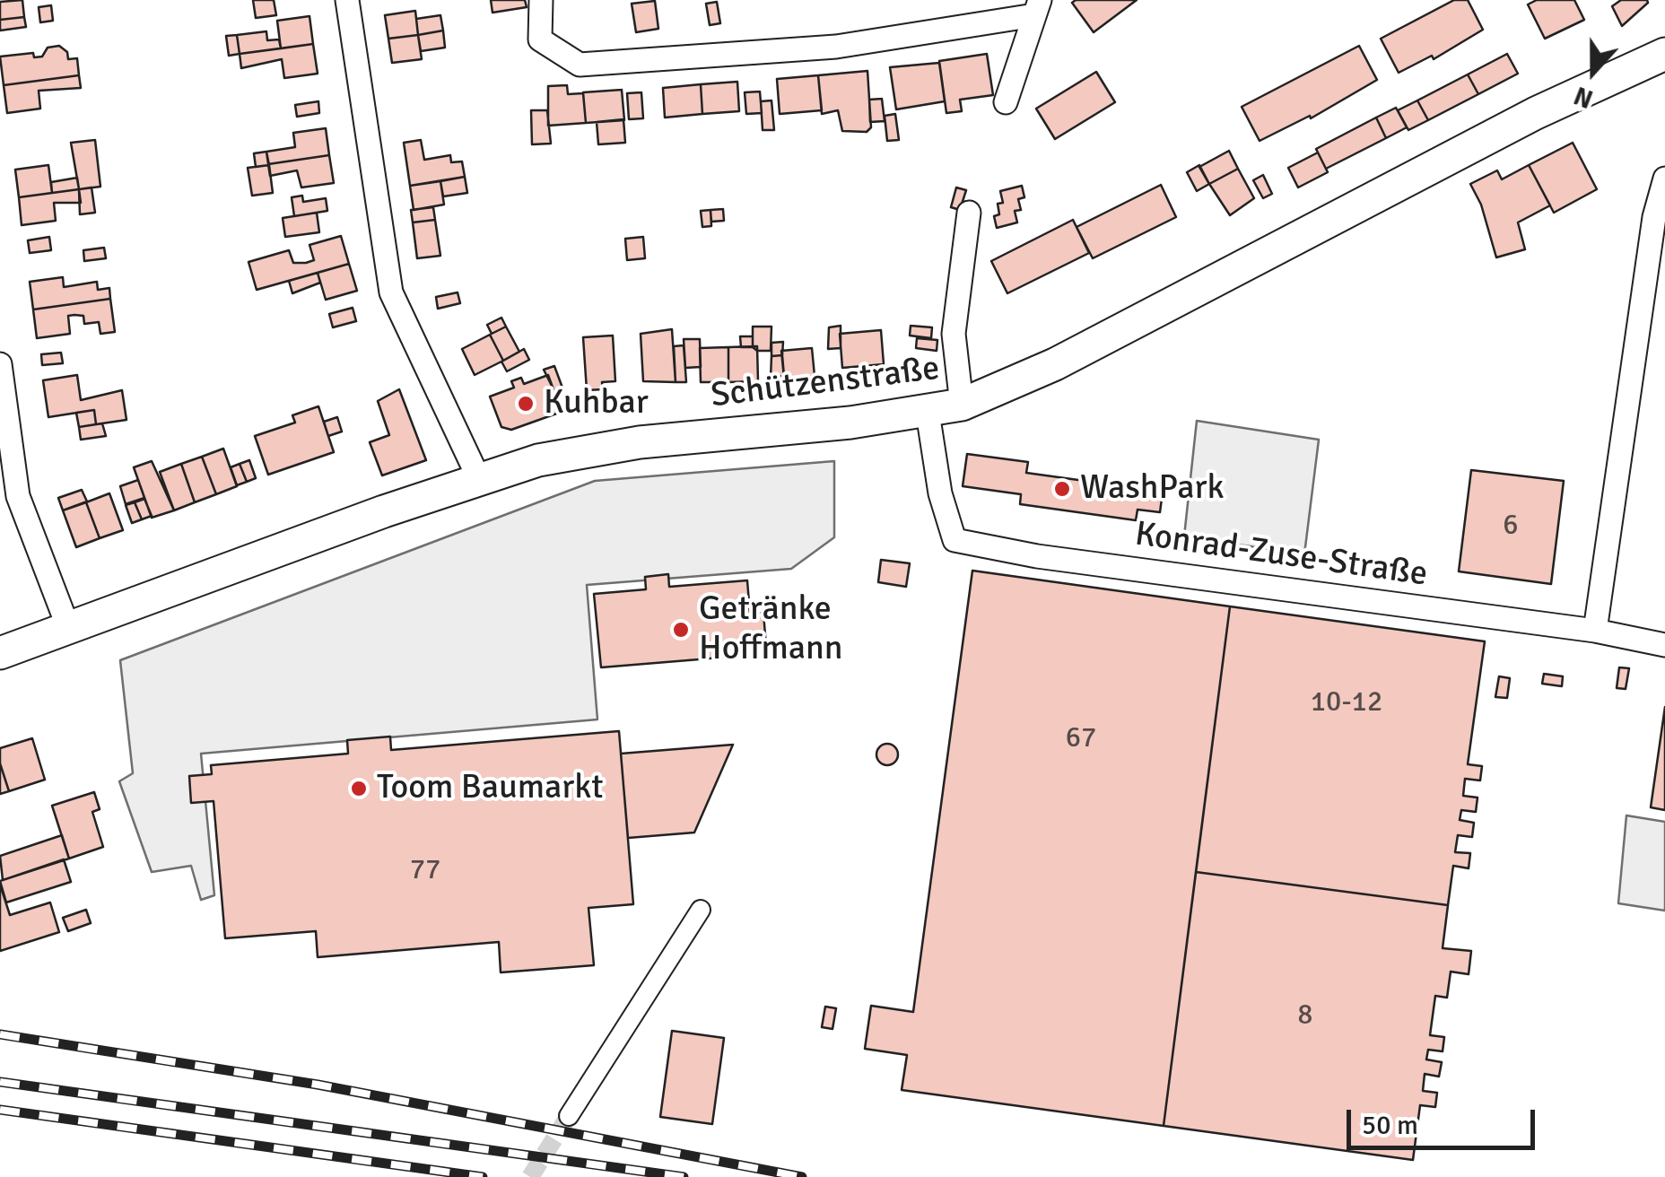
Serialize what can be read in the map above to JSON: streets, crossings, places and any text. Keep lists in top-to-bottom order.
{
  "streets": {
    "main road": ["Schützenstraße"],
    "street": ["Konrad-Zuse-Straße"]
  },
  "crossings": [
    ["Schützenstraße", "Konrad-Zuse-Straße"]
  ],
  "places": [
    "Kuhbar",
    "WashPark",
    "Getränke Hoffmann",
    "Toom Baumarkt"
  ],
  "house_numbers": [
    "6",
    "10-12",
    "67",
    "77",
    "8"
  ],
  "scale_bar": "50 m",
  "north": "bottom"
}
